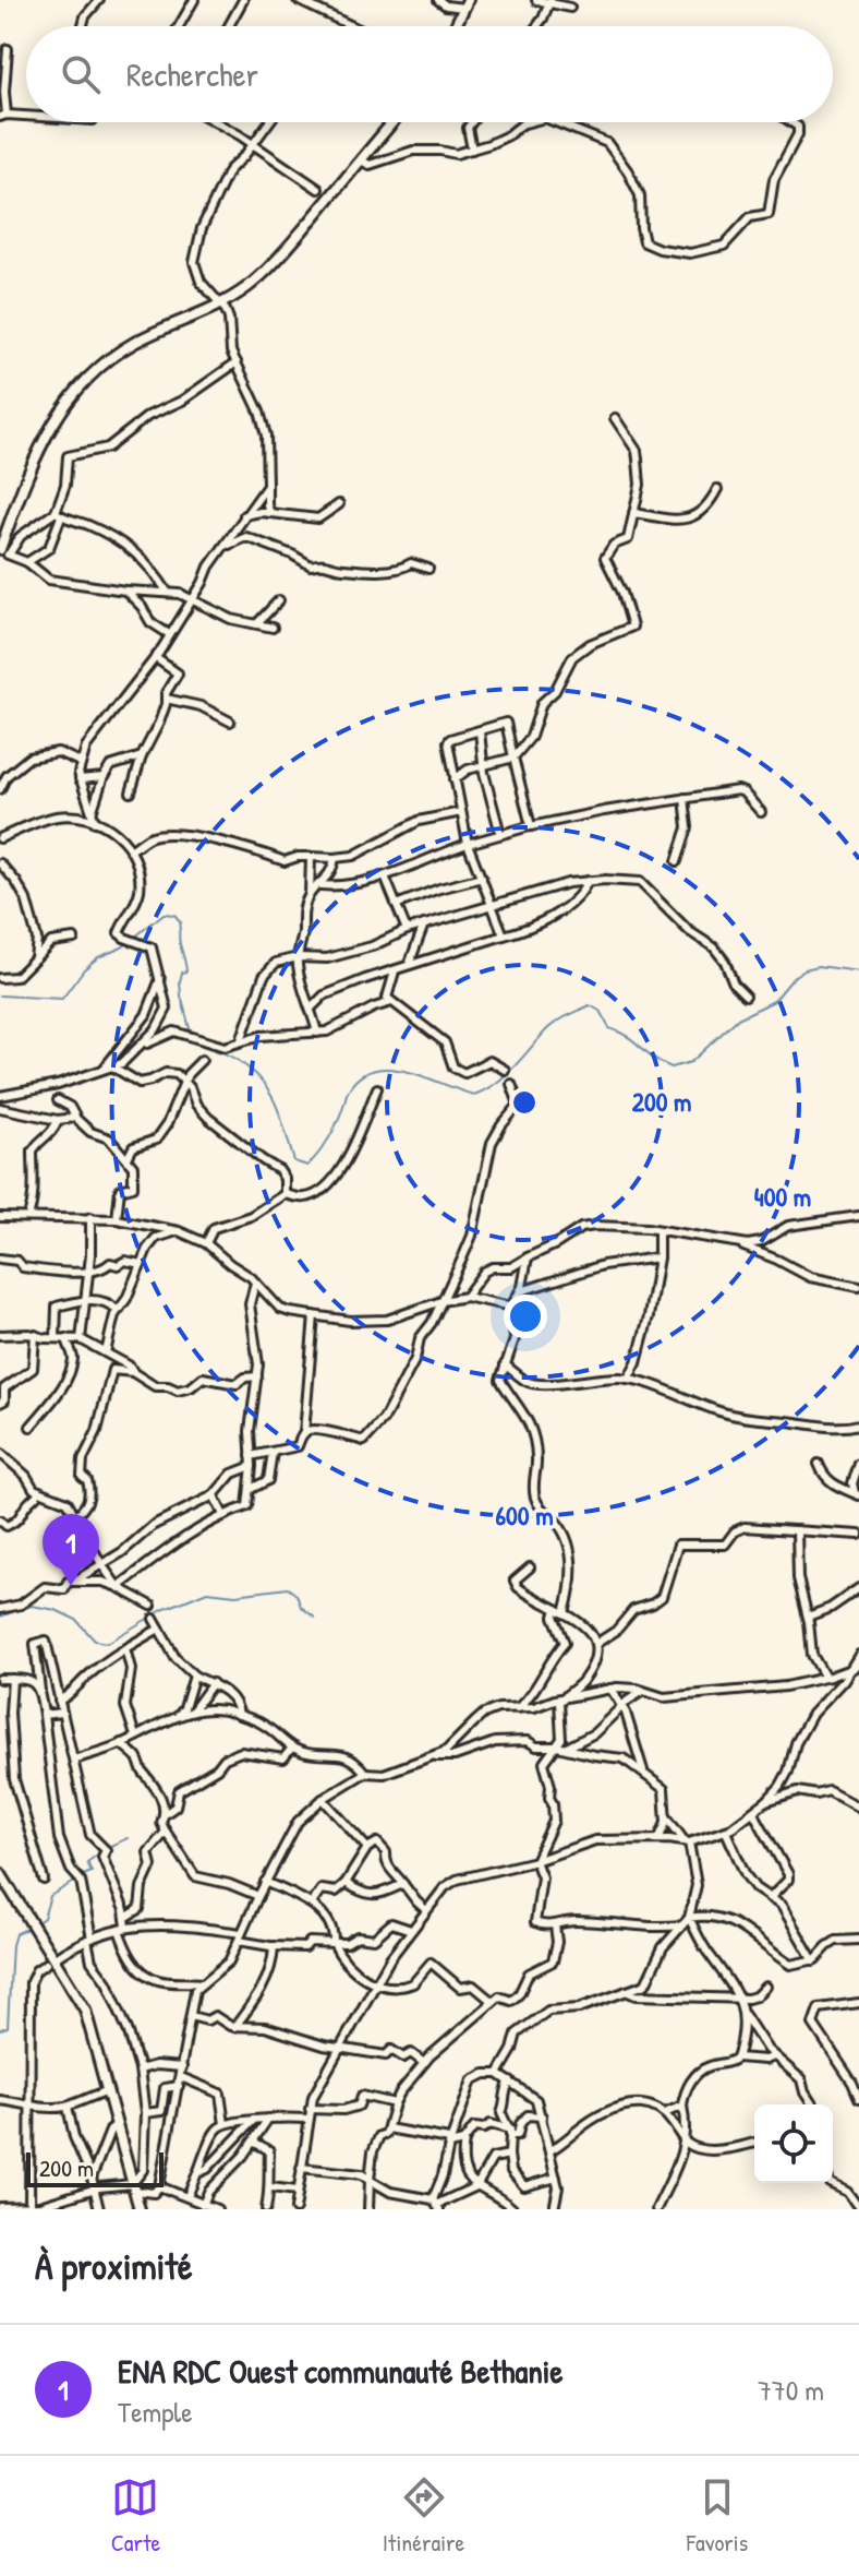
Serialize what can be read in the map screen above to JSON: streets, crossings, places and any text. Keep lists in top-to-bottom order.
{
  "scale_bar": "200 m",
  "page": {
    "search": "Rechercher",
    "pins": "1",
    "scale": "200 m",
    "heading": "À proximité",
    "list": [
      {
        "mark": "1",
        "name": "ENA RDC Ouest communauté Bethanie",
        "note": "Temple",
        "value": "770 m"
      }
    ],
    "nav": ["Carte", "Itinéraire", "Favoris"]
  },
  "rings": ["200 m", "400 m", "600 m"]
}
